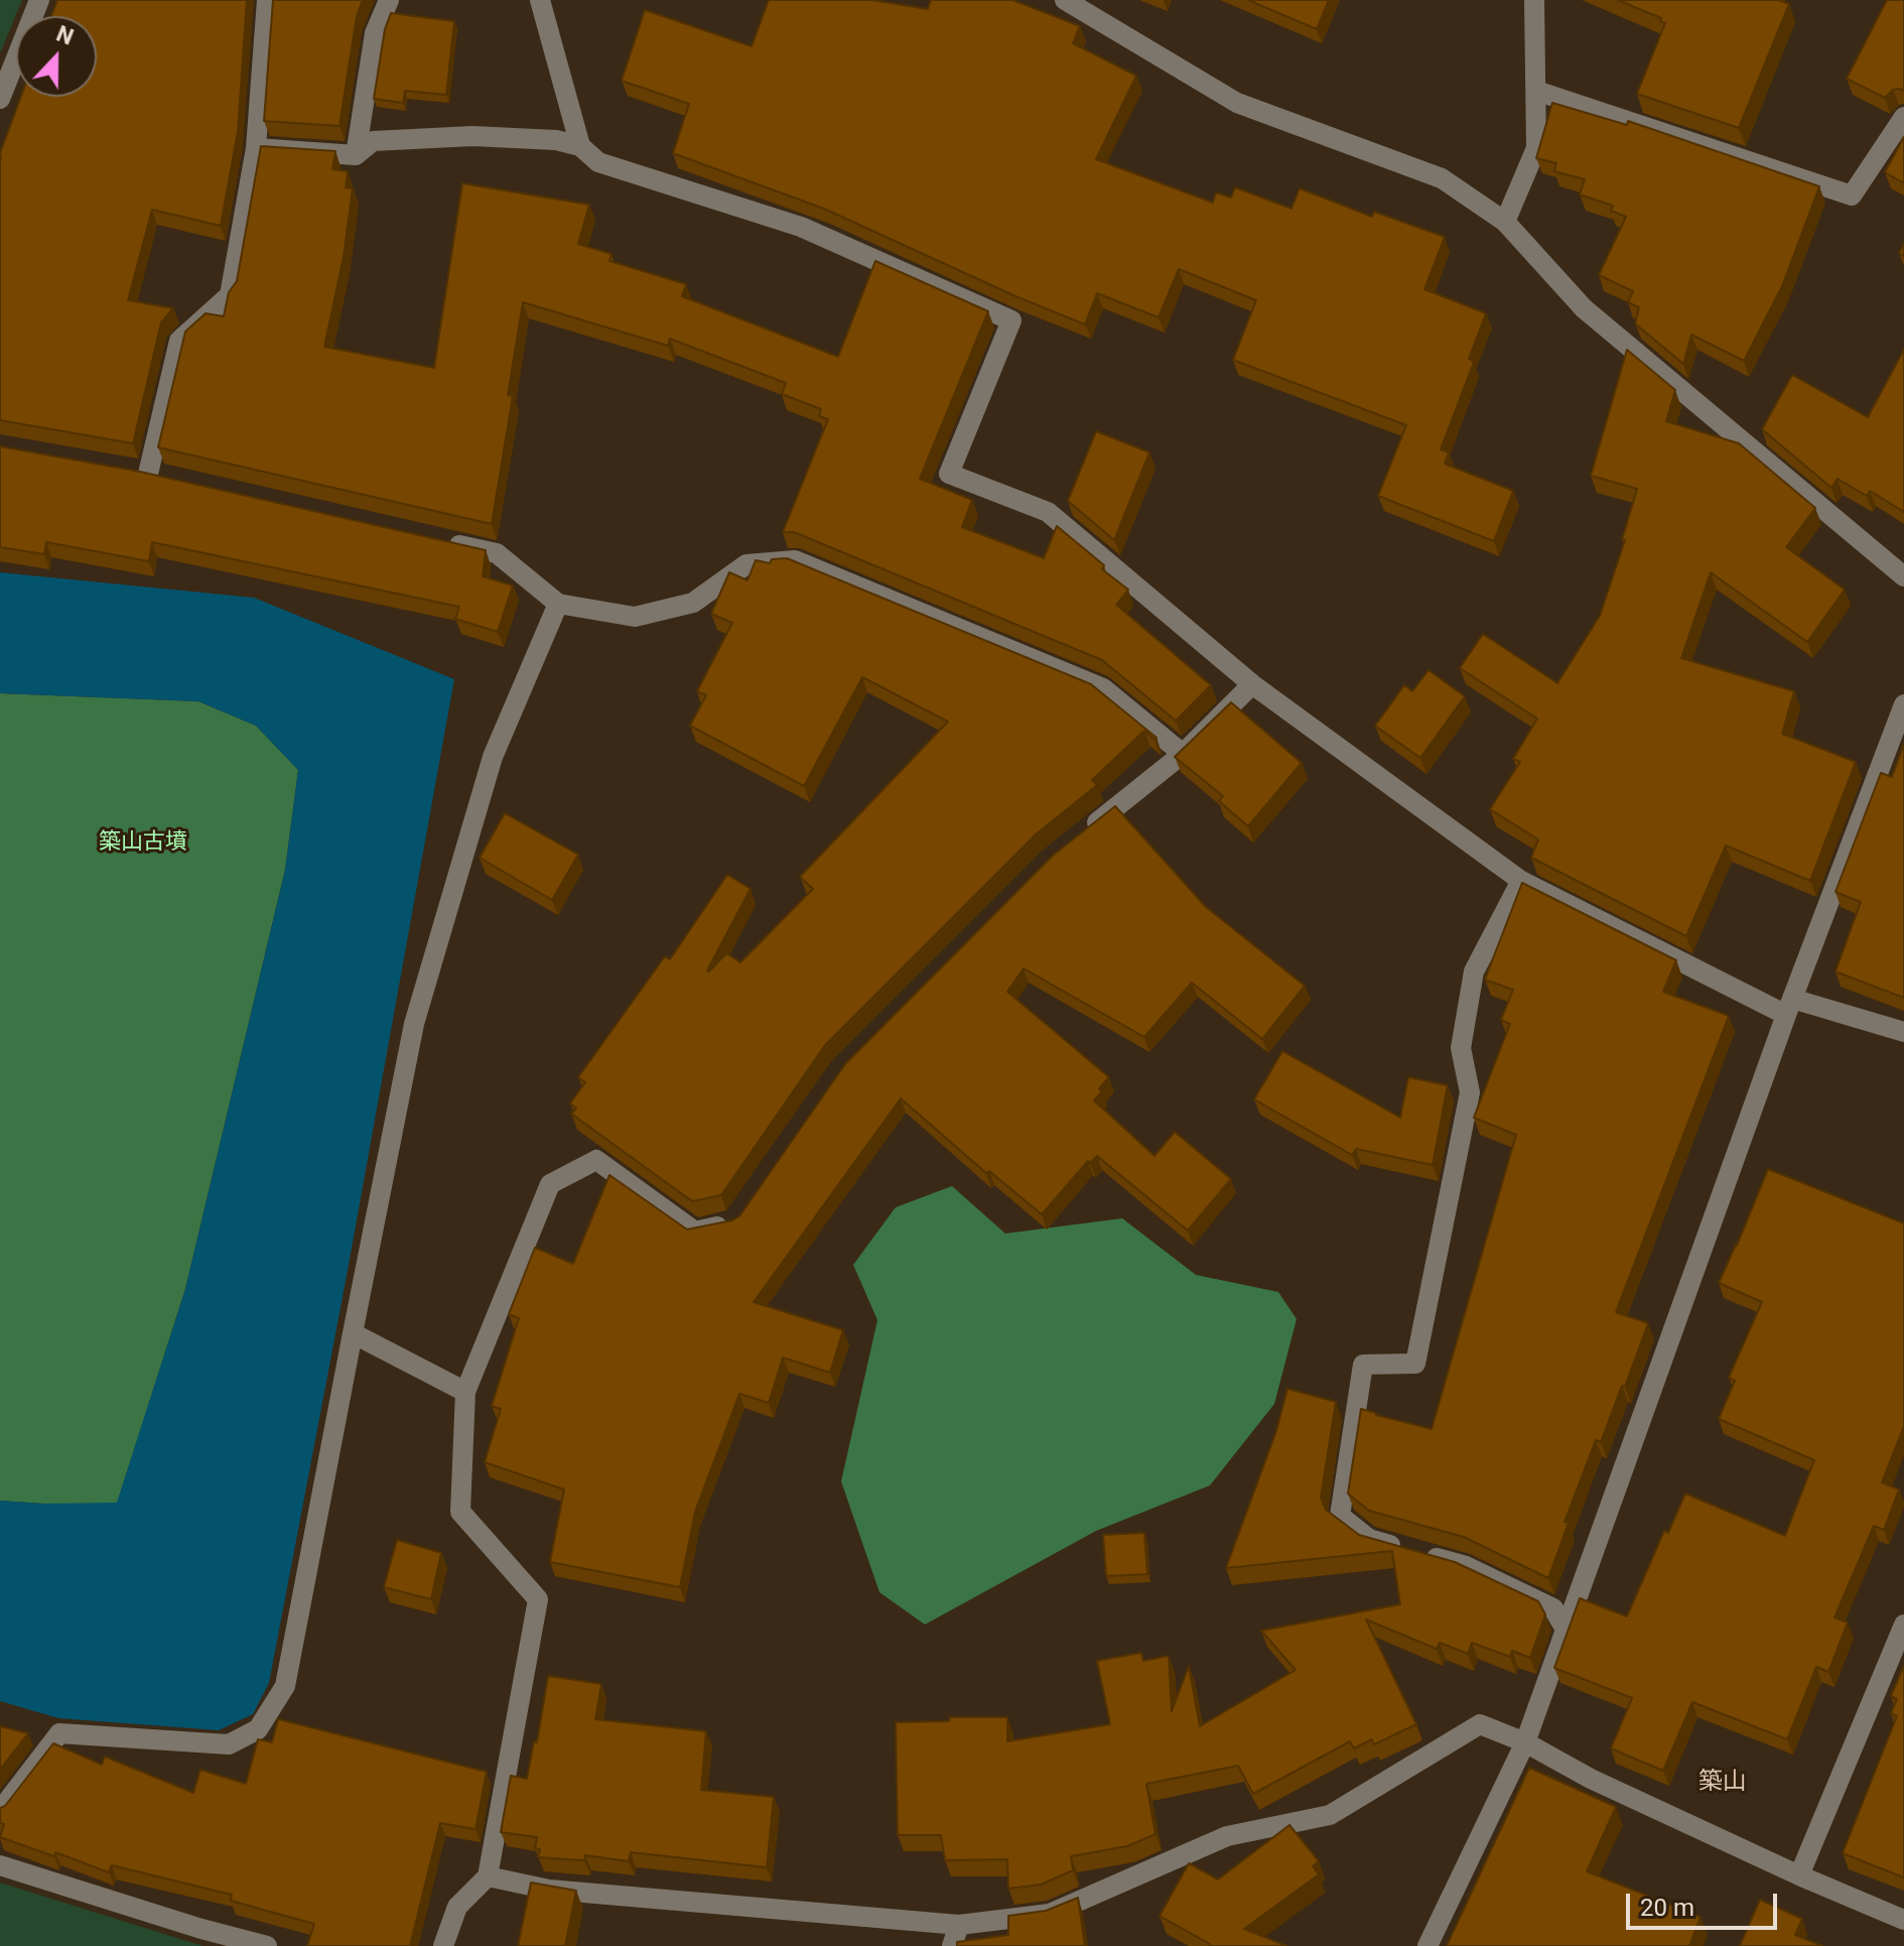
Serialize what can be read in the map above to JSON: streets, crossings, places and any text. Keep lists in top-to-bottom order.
{
  "districts": ["築山"],
  "parks": ["築山古墳"],
  "scale_bar": "20 m",
  "north": "top"
}
